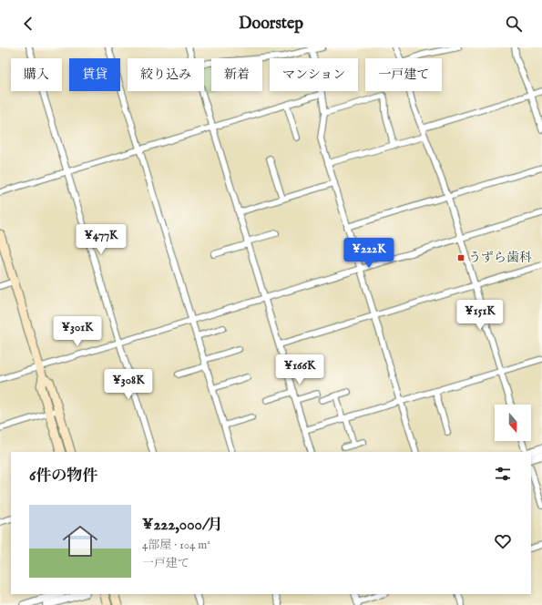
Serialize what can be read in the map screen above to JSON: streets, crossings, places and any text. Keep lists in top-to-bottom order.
{
  "places": {
    "transit": ["うずら歯科"]
  },
  "north": "bottom",
  "page": {
    "header": "Doorstep",
    "chip": [
      "購入",
      "賃貸",
      "絞り込み",
      "新着",
      "マンション",
      "一戸建て"
    ],
    "price": [
      "¥477K",
      "¥222K",
      "¥151K",
      "¥301K",
      "¥166K",
      "¥308K"
    ],
    "heading": "6件の物件",
    "list": [
      {
        "name": "¥222,000/月",
        "note": "4部屋 · 104 m² · 一戸建て"
      }
    ]
  }
}
